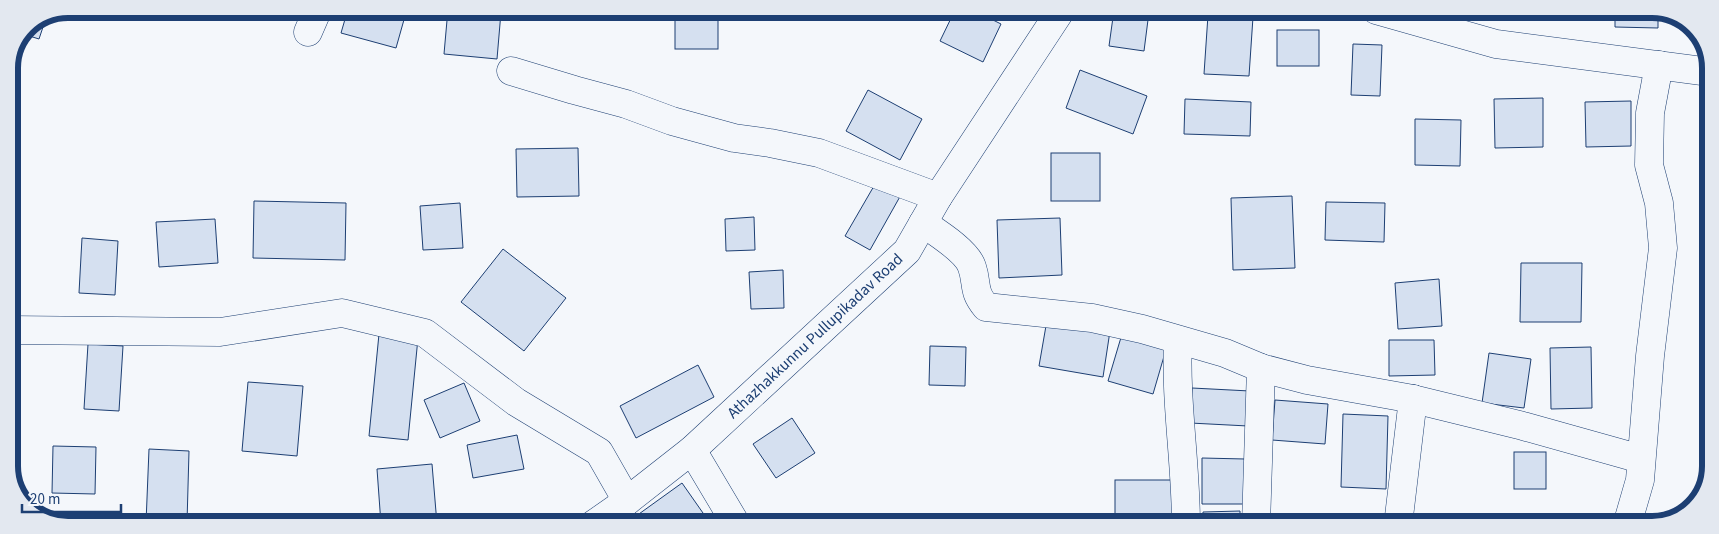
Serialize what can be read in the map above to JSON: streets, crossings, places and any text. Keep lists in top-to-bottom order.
{
  "streets": {
    "street": ["Athazhakkunnu Pullupikadav Road"]
  },
  "scale_bar": "20 m"
}
